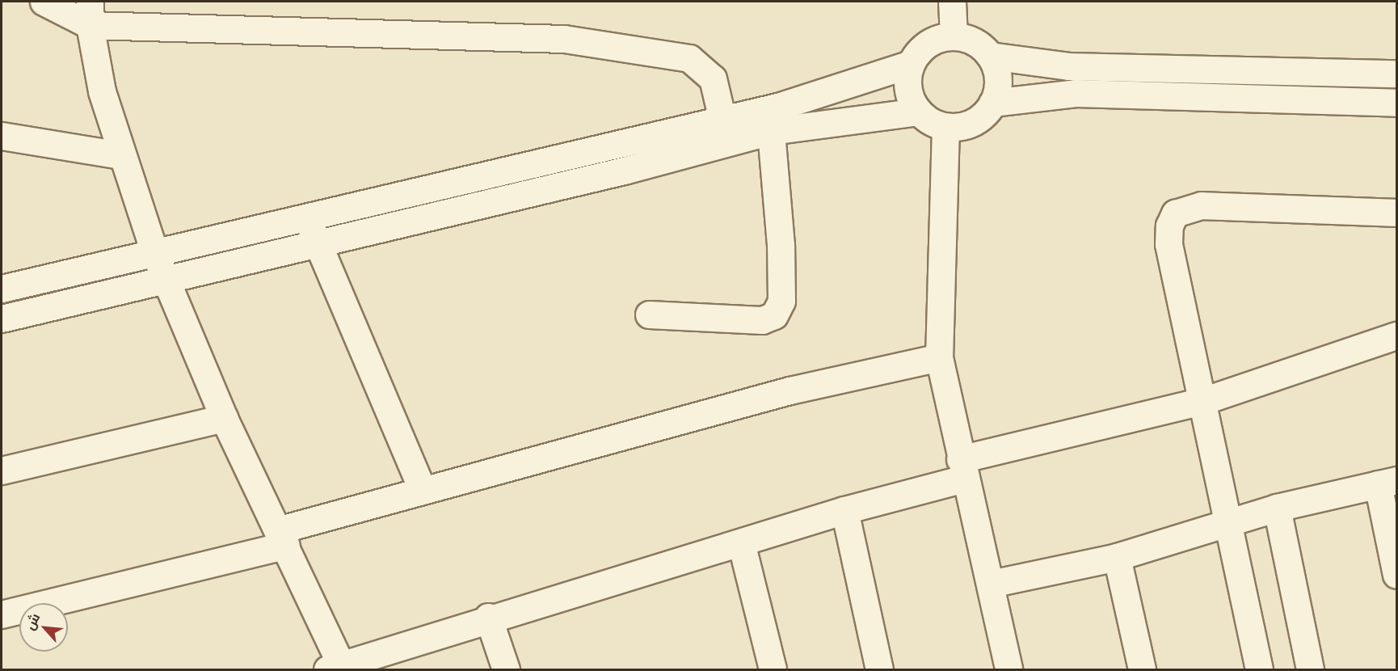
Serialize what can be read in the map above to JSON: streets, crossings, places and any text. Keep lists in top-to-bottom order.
{
  "north": "top left"
}
